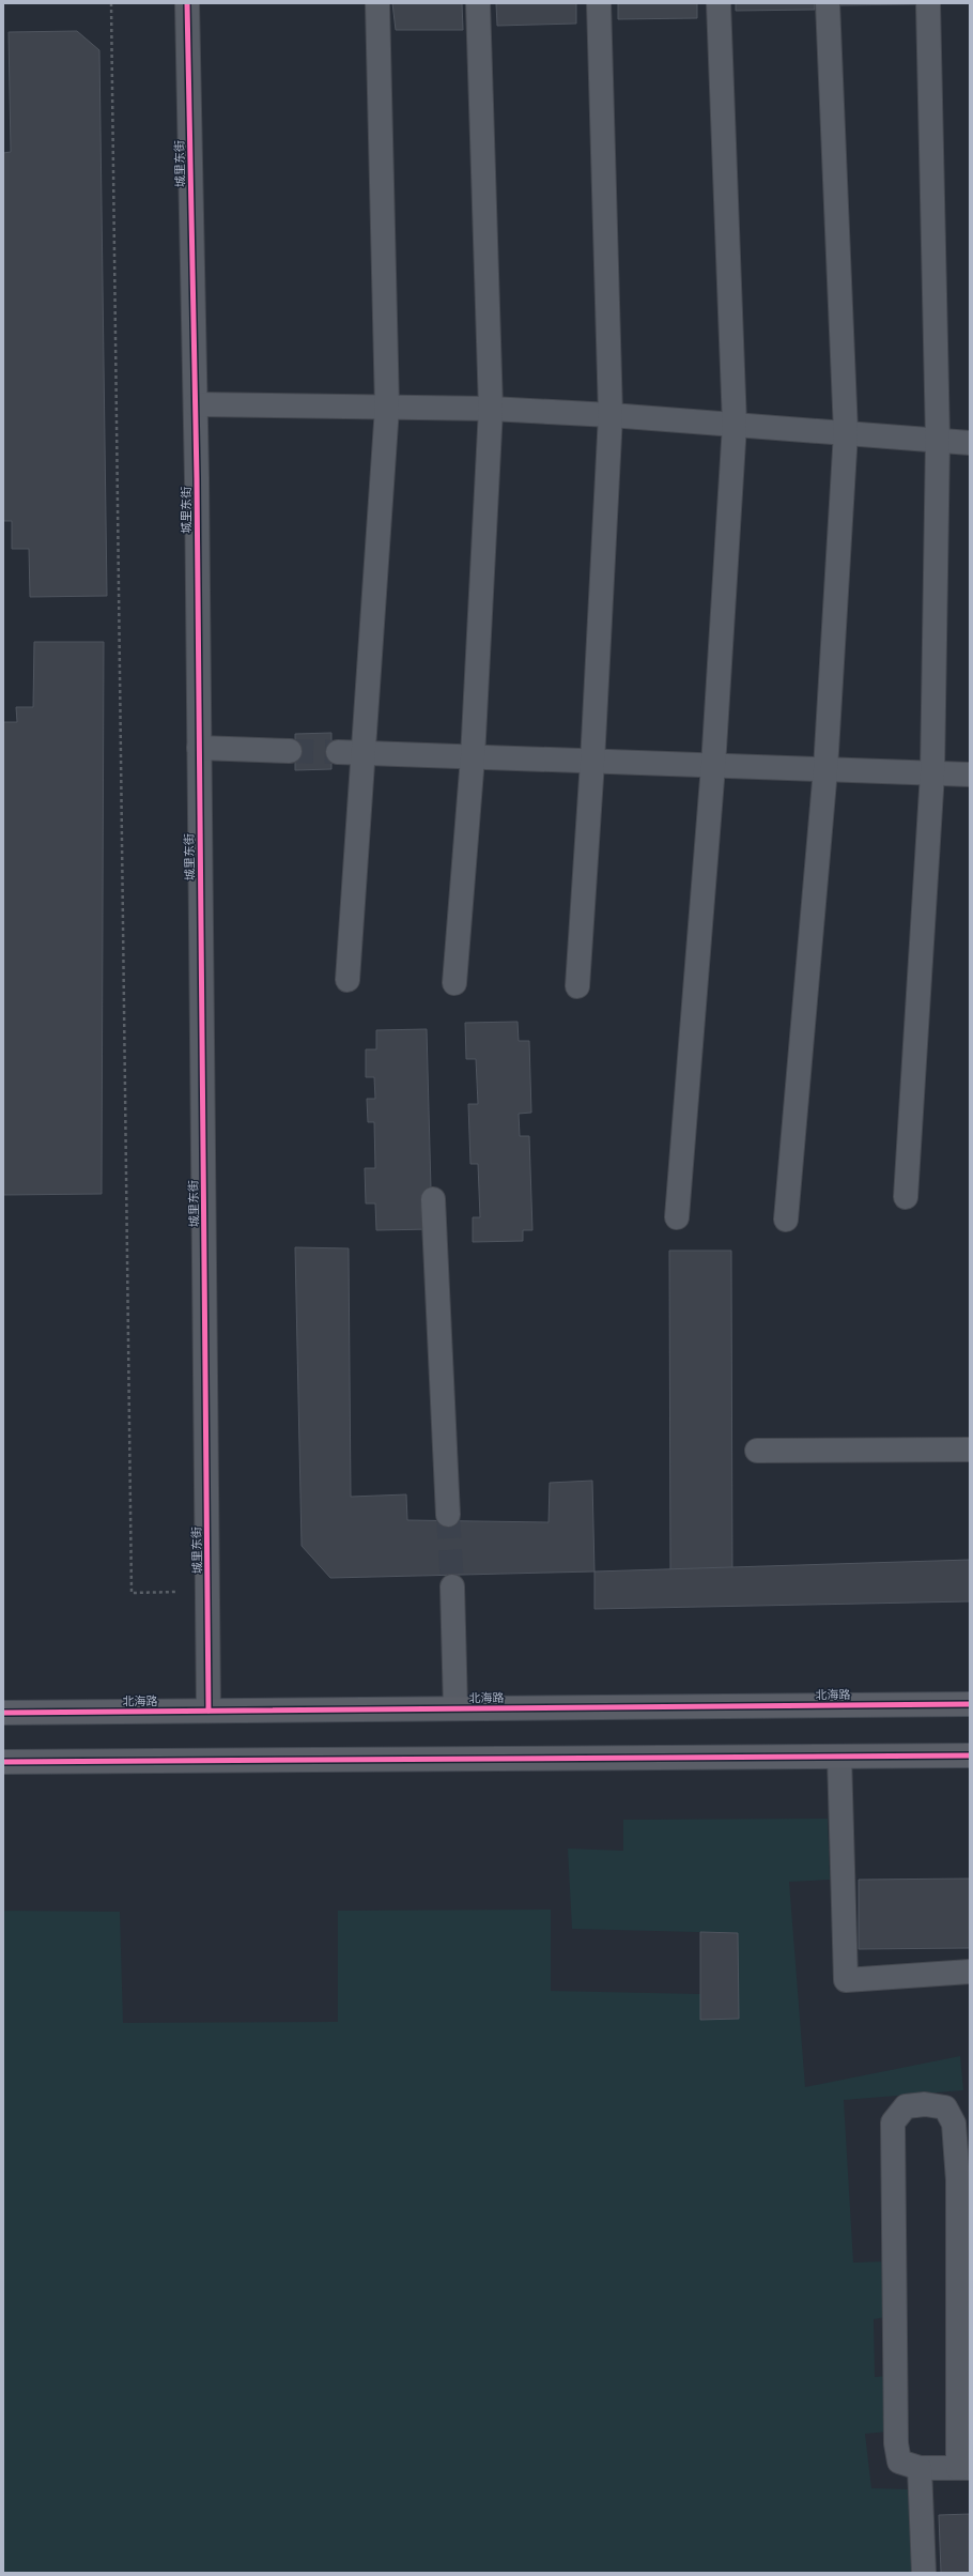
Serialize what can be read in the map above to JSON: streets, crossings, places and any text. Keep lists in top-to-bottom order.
{
  "streets": {
    "main road": ["北海路"],
    "street": ["城里东街"]
  },
  "crossings": [
    ["城里东街", "北海路"]
  ]
}
